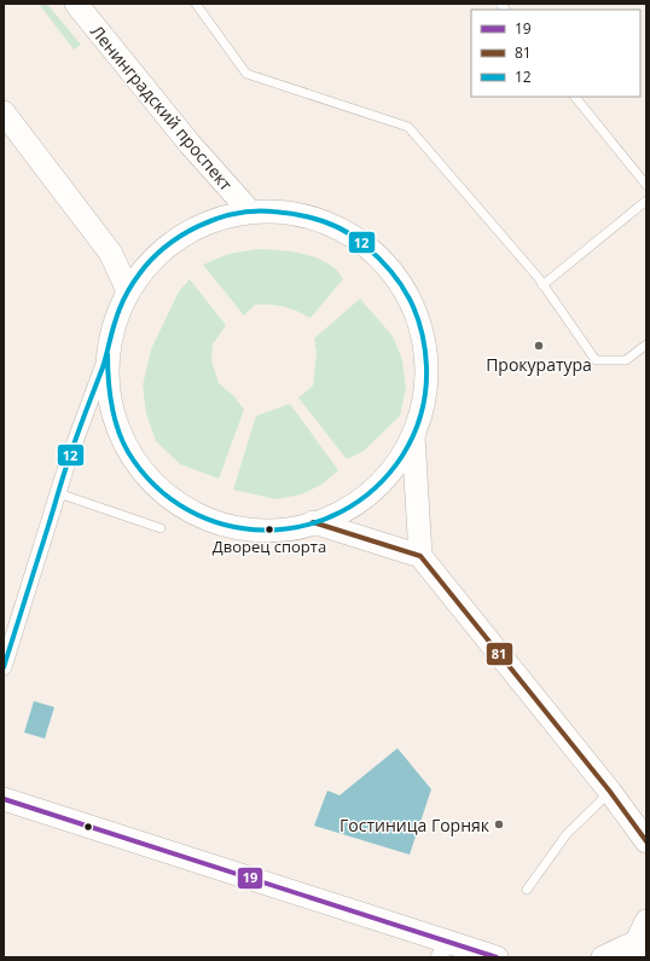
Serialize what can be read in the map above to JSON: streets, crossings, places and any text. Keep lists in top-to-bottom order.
{
  "streets": {
    "street": ["Ленинградский проспект"]
  },
  "places": ["Прокуратура", "Дворец спорта", "Гостиница Горняк"],
  "lines": ["transit line 12", "transit line 81", "transit line 19"],
  "legend": ["19", "81", "12"]
}
